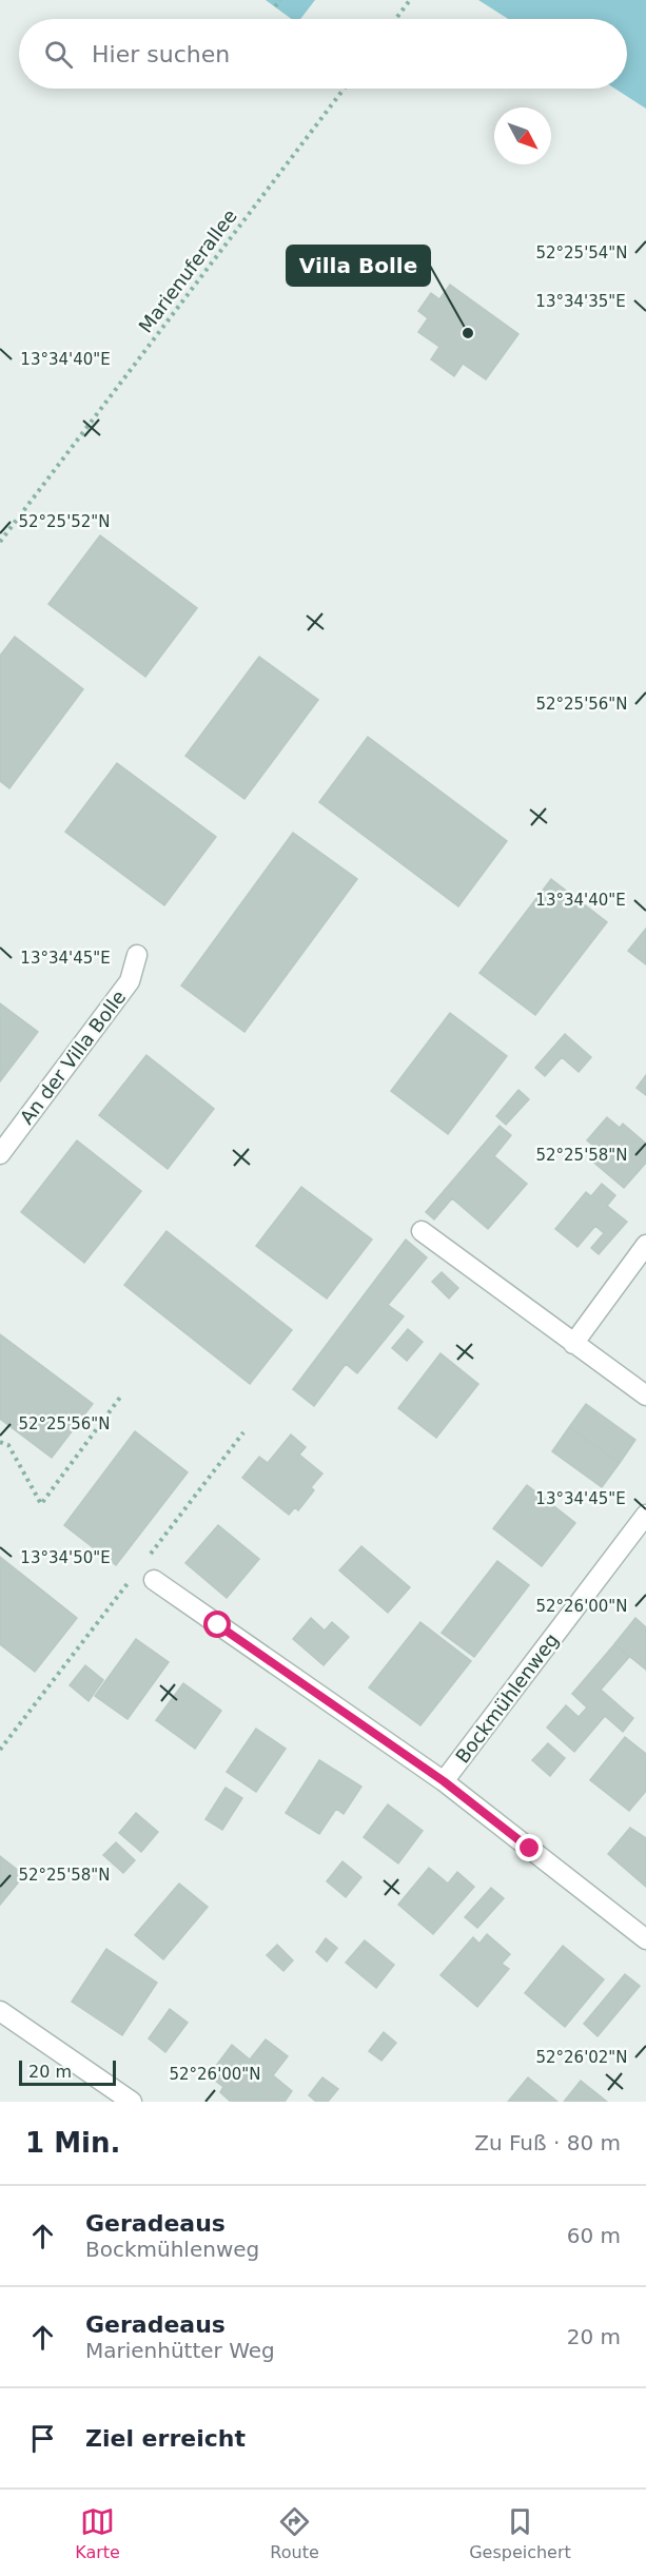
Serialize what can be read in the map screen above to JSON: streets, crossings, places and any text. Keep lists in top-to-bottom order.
{
  "streets": {
    "street": ["An der Villa Bolle", "Bockmühlenweg"],
    "path": ["Marienuferallee"]
  },
  "places": ["Villa Bolle"],
  "scale_bar": "20 m",
  "north": "bottom right",
  "page": {
    "search": "Hier suchen",
    "scale": "20 m",
    "heading": ["1 Min.", "Zu Fuß · 80 m"],
    "list": [
      ["Geradeaus", "Bockmühlenweg", "60 m"],
      ["Geradeaus", "Marienhütter Weg", "20 m"],
      "Ziel erreicht"
    ],
    "nav": ["Karte", "Route", "Gespeichert"]
  },
  "coordinates": [
    "52°25'54\"N",
    "13°34'35\"E",
    "13°34'40\"E",
    "52°25'52\"N",
    "52°25'56\"N",
    "13°34'45\"E",
    "52°25'58\"N",
    "13°34'50\"E",
    "52°26'00\"N",
    "52°26'02\"N"
  ]
}
